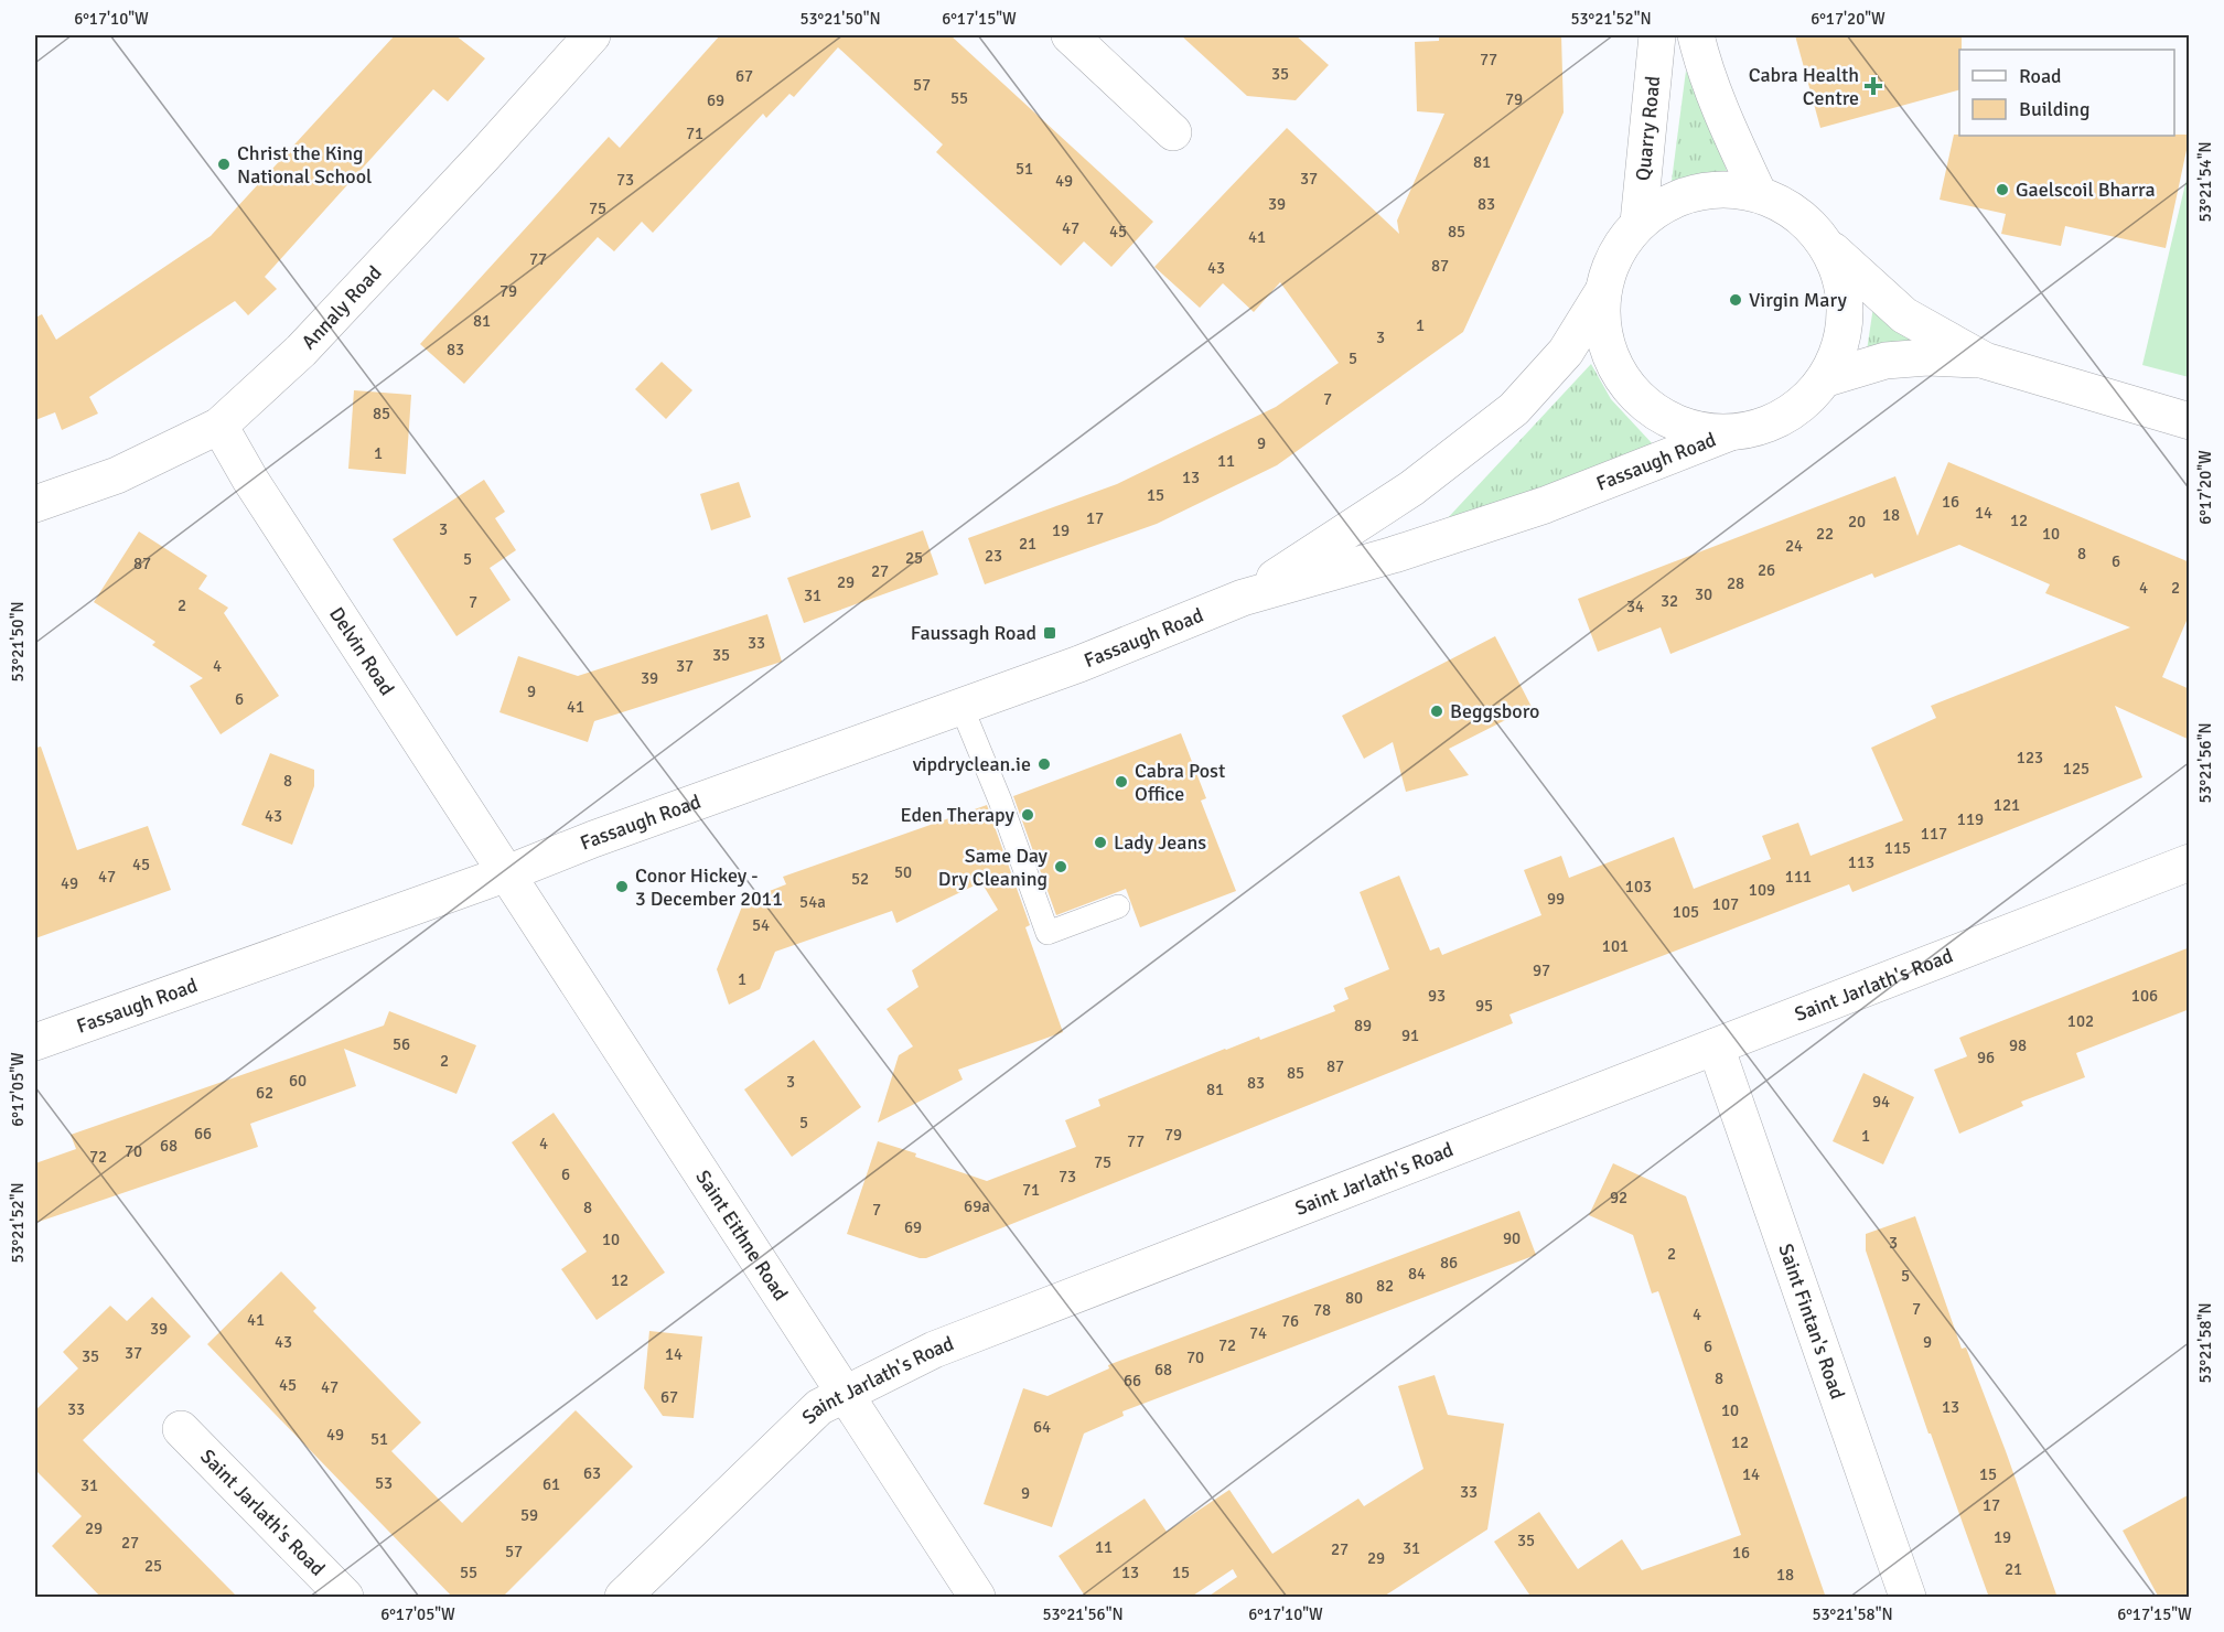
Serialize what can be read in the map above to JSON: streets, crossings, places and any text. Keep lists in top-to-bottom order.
{
  "streets": {
    "street": [
      "Quarry Road",
      "Annaly Road",
      "Fassaugh Road",
      "Delvin Road",
      "Saint Jarlath's Road",
      "Saint Eithne Road",
      "Saint Fintan's Road"
    ]
  },
  "crossings": [
    ["Annaly Road", "Delvin Road"],
    ["Fassaugh Road", "Delvin Road"],
    ["Fassaugh Road", "Saint Eithne Road"],
    ["Delvin Road", "Saint Eithne Road"],
    ["Saint Jarlath's Road", "Saint Eithne Road"],
    ["Saint Jarlath's Road", "Saint Fintan's Road"]
  ],
  "places": {
    "health": ["Cabra Health Centre"],
    "other": [
      "Christ the King National School",
      "Gaelscoil Bharra",
      "Virgin Mary",
      "Beggsboro",
      "vipdryclean.ie",
      "Cabra Post Office",
      "Eden Therapy",
      "Lady Jeans",
      "Same Day Dry Cleaning",
      "Conor Hickey - 3 December 2011"
    ],
    "transit": ["Faussagh Road"]
  },
  "house_numbers": [
    "77",
    "35",
    "67",
    "57",
    "55",
    "79",
    "69",
    "71",
    "81",
    "51",
    "37",
    "73",
    "49",
    "39",
    "83",
    "75",
    "47",
    "45",
    "85",
    "41",
    "77",
    "87",
    "43",
    "79",
    "81",
    "1",
    "3",
    "83",
    "5",
    "7",
    "85",
    "9",
    "1",
    "11",
    "13",
    "15",
    "16",
    "14",
    "18",
    "17",
    "12",
    "20",
    "3",
    "19",
    "22",
    "10",
    "21",
    "24",
    "8",
    "23",
    "25",
    "5",
    "6",
    "87",
    "26",
    "27",
    "29",
    "28",
    "4",
    "2",
    "30",
    "31",
    "32",
    "7",
    "2",
    "34",
    "33",
    "35",
    "4",
    "37",
    "39",
    "9",
    "6",
    "41",
    "123",
    "125",
    "8",
    "121",
    "43",
    "119",
    "117",
    "115",
    "113",
    "45",
    "50",
    "47",
    "111",
    "52",
    "49",
    "103",
    "109",
    "99",
    "54a",
    "107",
    "105",
    "54",
    "101",
    "97",
    "1",
    "93",
    "106",
    "95",
    "102",
    "89",
    "91",
    "56",
    "98",
    "96",
    "2",
    "87",
    "85",
    "60",
    "3",
    "83",
    "81",
    "62",
    "94",
    "5",
    "66",
    "79",
    "1",
    "77",
    "4",
    "68",
    "70",
    "72",
    "75",
    "6",
    "73",
    "71",
    "92",
    "69a",
    "8",
    "7",
    "69",
    "90",
    "10",
    "3",
    "2",
    "86",
    "84",
    "5",
    "12",
    "82",
    "80",
    "7",
    "78",
    "4",
    "41",
    "76",
    "39",
    "74",
    "43",
    "9",
    "72",
    "6",
    "37",
    "14",
    "35",
    "70",
    "68",
    "8",
    "66",
    "45",
    "47",
    "67",
    "13",
    "33",
    "10",
    "64",
    "49",
    "51",
    "12",
    "63",
    "14",
    "15",
    "53",
    "61",
    "31",
    "33",
    "9",
    "17",
    "59",
    "29",
    "19",
    "35",
    "27",
    "11",
    "31",
    "27",
    "57",
    "16",
    "29",
    "25",
    "21",
    "55",
    "13",
    "15",
    "18"
  ],
  "legend": ["Road", "Building"],
  "coordinates": [
    "6°17'10\"W",
    "53°21'50\"N",
    "6°17'15\"W",
    "53°21'52\"N",
    "6°17'20\"W",
    "53°21'54\"N",
    "53°21'56\"N",
    "6°17'05\"W",
    "53°21'58\"N"
  ]
}
